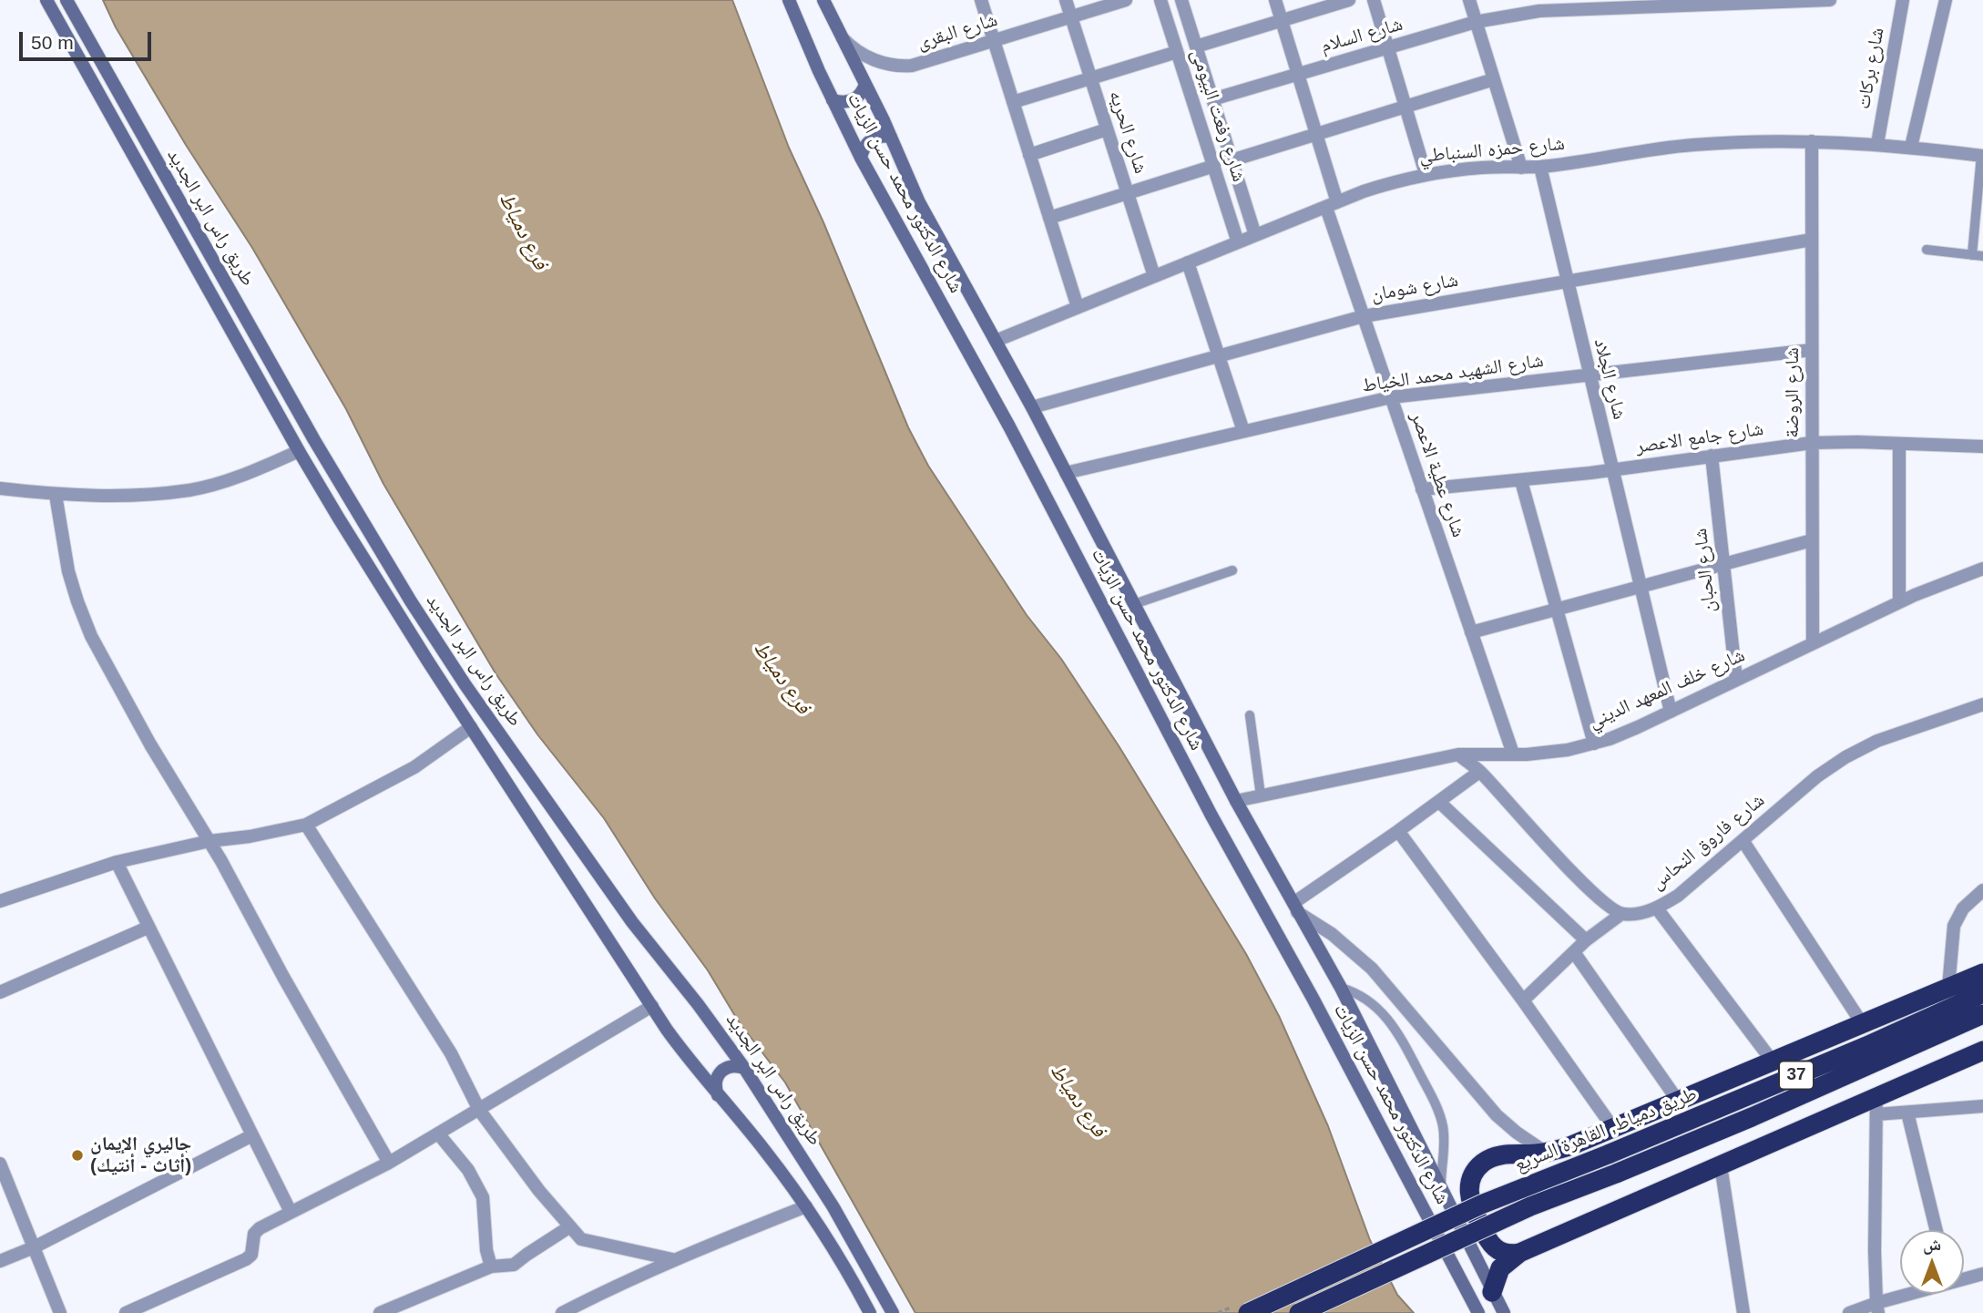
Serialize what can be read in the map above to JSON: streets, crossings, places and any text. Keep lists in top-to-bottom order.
{
  "streets": {
    "highway": ["37", "طريق دمياط, القاهرة السريع"],
    "main road": ["شارع الدكتور محمد حسن الزيات", "طريق راس البر الجديد"],
    "street": [
      "شارع البقرى",
      "شارع السلام",
      "شارع بركات",
      "شارع رفعت البيومى",
      "شارع الحريه",
      "شارع حمزه السنباطي",
      "شارع شومان",
      "شارع الشهيد محمد الخياط",
      "شارع الجلاد",
      "شارع الروضة",
      "شارع جامع الاعصر",
      "شارع عطية الاعصر",
      "شارع الحبان",
      "شارع خلف المعهد الديني",
      "شارع فاروق النحاس"
    ]
  },
  "crossings": [
    ["شارع البقرى", "شارع الحريه"],
    ["شارع البقرى", "شارع الدكتور محمد حسن الزيات"],
    ["شارع السلام", "شارع رفعت البيومى"],
    ["شارع السلام", "شارع عطية الاعصر"],
    ["شارع بركات", "شارع حمزه السنباطي"],
    ["شارع رفعت البيومى", "شارع حمزه السنباطي"],
    ["شارع الحريه", "شارع حمزه السنباطي"],
    ["شارع حمزه السنباطي", "شارع الدكتور محمد حسن الزيات"],
    ["شارع حمزه السنباطي", "شارع الجلاد"],
    ["شارع حمزه السنباطي", "شارع الروضة"],
    ["شارع حمزه السنباطي", "شارع عطية الاعصر"],
    ["شارع الدكتور محمد حسن الزيات", "شارع شومان"],
    ["شارع الدكتور محمد حسن الزيات", "شارع الشهيد محمد الخياط"],
    ["شارع الدكتور محمد حسن الزيات", "شارع خلف المعهد الديني"],
    ["شارع شومان", "شارع الجلاد"],
    ["شارع شومان", "شارع الروضة"],
    ["شارع شومان", "شارع عطية الاعصر"],
    ["شارع الشهيد محمد الخياط", "شارع الجلاد"],
    ["شارع الشهيد محمد الخياط", "شارع الروضة"],
    ["شارع الشهيد محمد الخياط", "شارع عطية الاعصر"],
    ["شارع الجلاد", "شارع جامع الاعصر"],
    ["شارع الجلاد", "شارع خلف المعهد الديني"],
    ["شارع الروضة", "شارع جامع الاعصر"],
    ["شارع الروضة", "شارع خلف المعهد الديني"],
    ["شارع جامع الاعصر", "شارع عطية الاعصر"],
    ["شارع جامع الاعصر", "شارع الحبان"],
    ["شارع عطية الاعصر", "شارع خلف المعهد الديني"],
    ["شارع الحبان", "شارع خلف المعهد الديني"]
  ],
  "water": ["فرع دمياط"],
  "places": ["جاليري الإيمان (أثاث - أنتيك)"],
  "scale_bar": "50 m",
  "north": "top"
}
